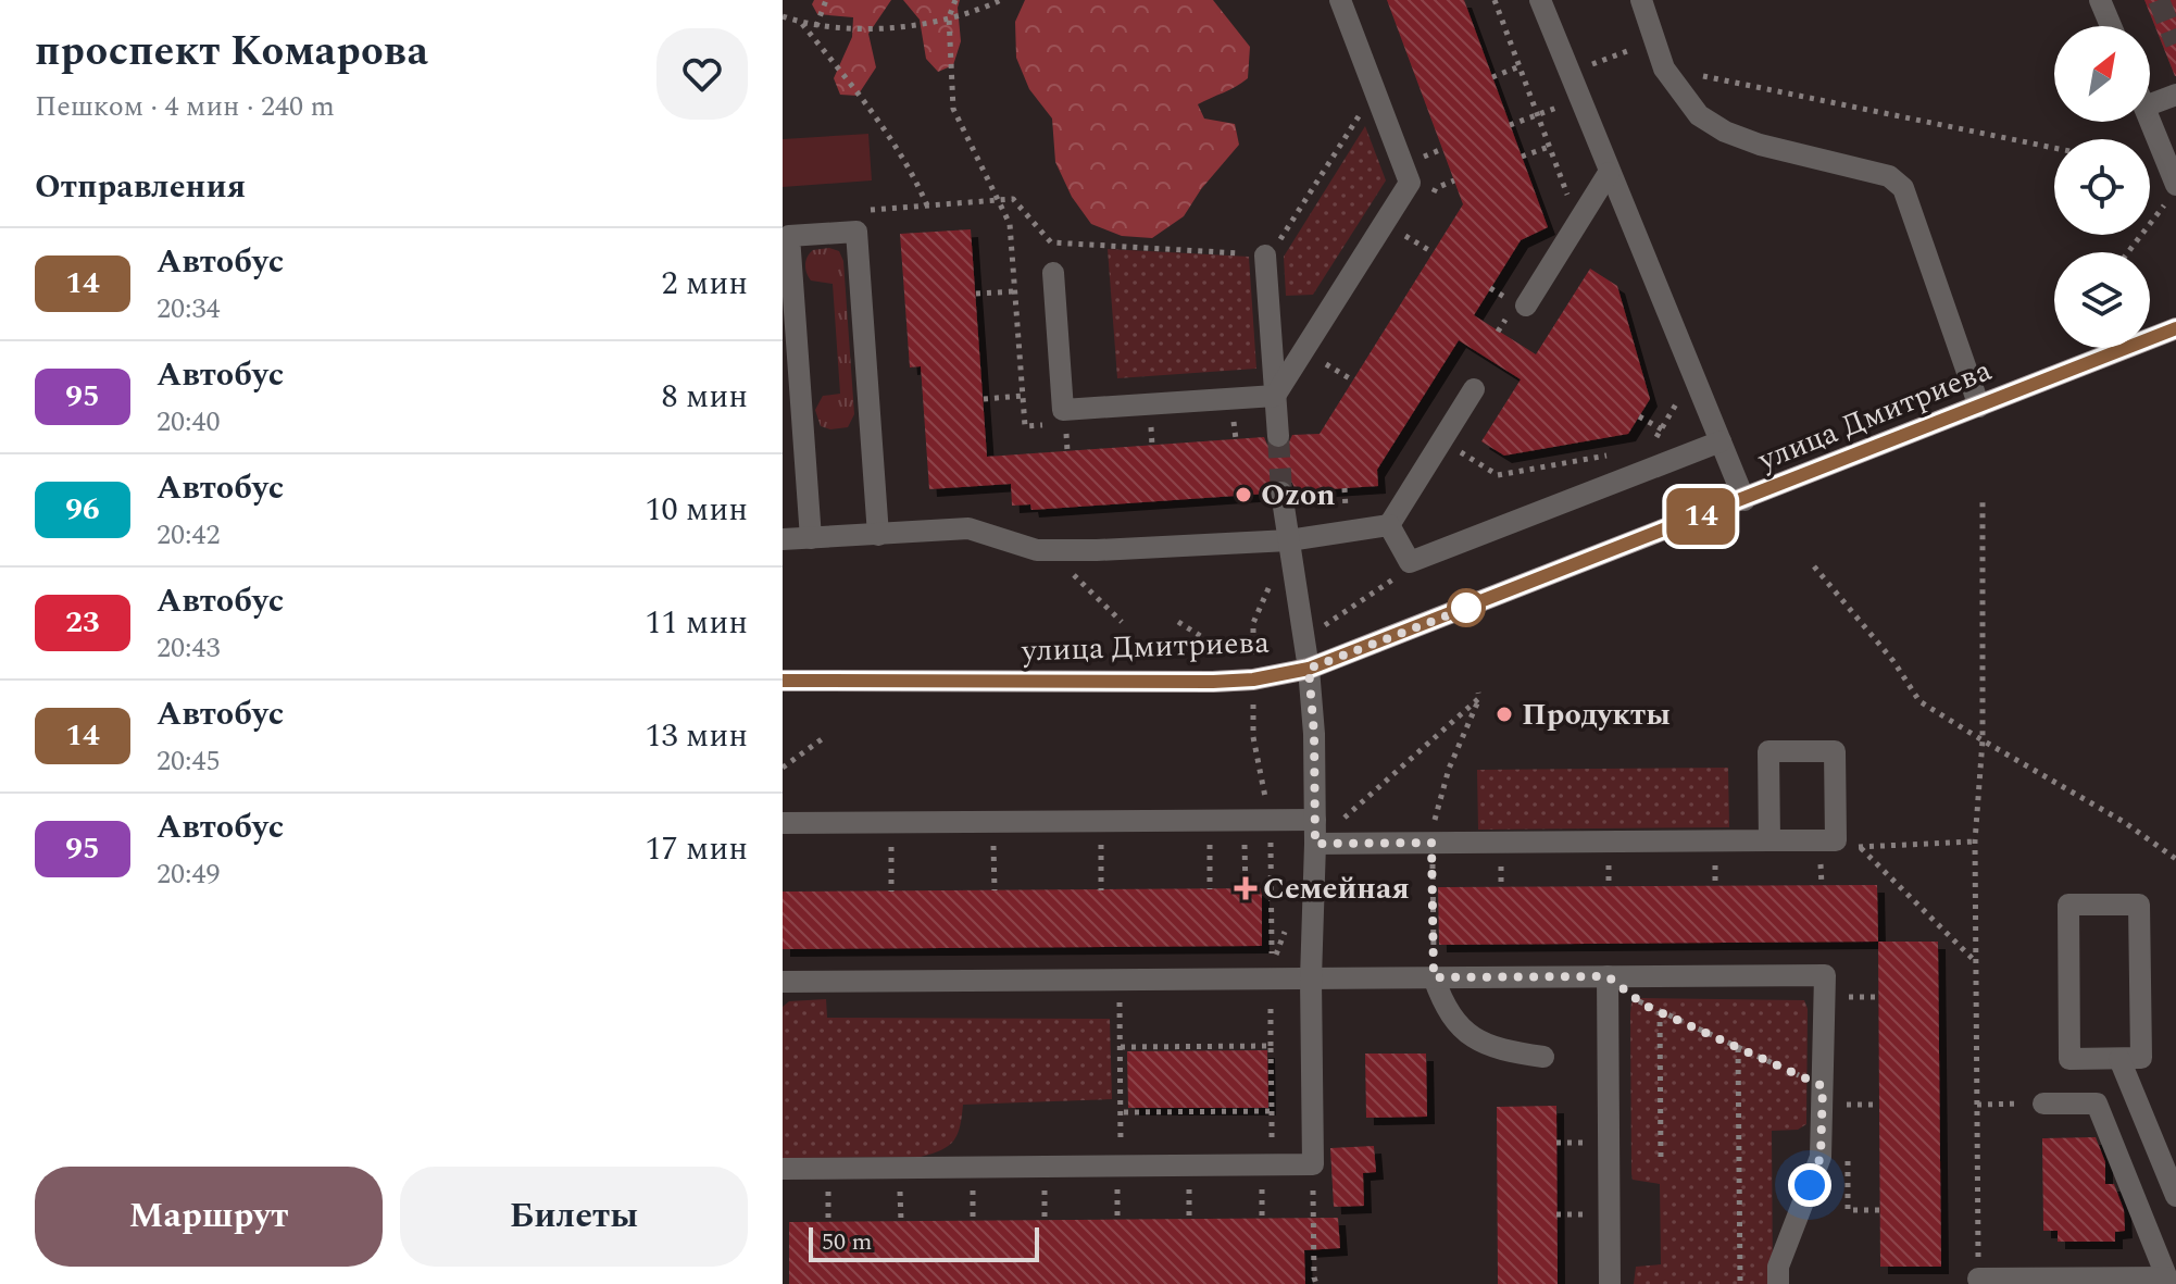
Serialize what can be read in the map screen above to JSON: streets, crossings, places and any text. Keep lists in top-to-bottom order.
{
  "streets": {
    "main road": ["улица Дмитриева"]
  },
  "places": {
    "other": ["Ozon", "Продукты"],
    "health": ["Семейная"]
  },
  "lines": ["bus line 14"],
  "scale_bar": "50 m",
  "north": "top right",
  "page": {
    "heading": [
      ["проспект Комарова", "Пешком · 4 мин · 240 m"],
      "Отправления"
    ],
    "on_map": "14",
    "list": [
      {
        "mark": "14",
        "name": "Автобус",
        "note": "20:34",
        "value": "2 мин"
      },
      {
        "mark": "95",
        "name": "Автобус",
        "note": "20:40",
        "value": "8 мин"
      },
      {
        "mark": "96",
        "name": "Автобус",
        "note": "20:42",
        "value": "10 мин"
      },
      {
        "mark": "23",
        "name": "Автобус",
        "note": "20:43",
        "value": "11 мин"
      },
      {
        "mark": "14",
        "name": "Автобус",
        "note": "20:45",
        "value": "13 мин"
      },
      {
        "mark": "95",
        "name": "Автобус",
        "note": "20:49",
        "value": "17 мин"
      }
    ],
    "buttons": ["Маршрут", "Билеты"],
    "scale": "50 m"
  }
}
